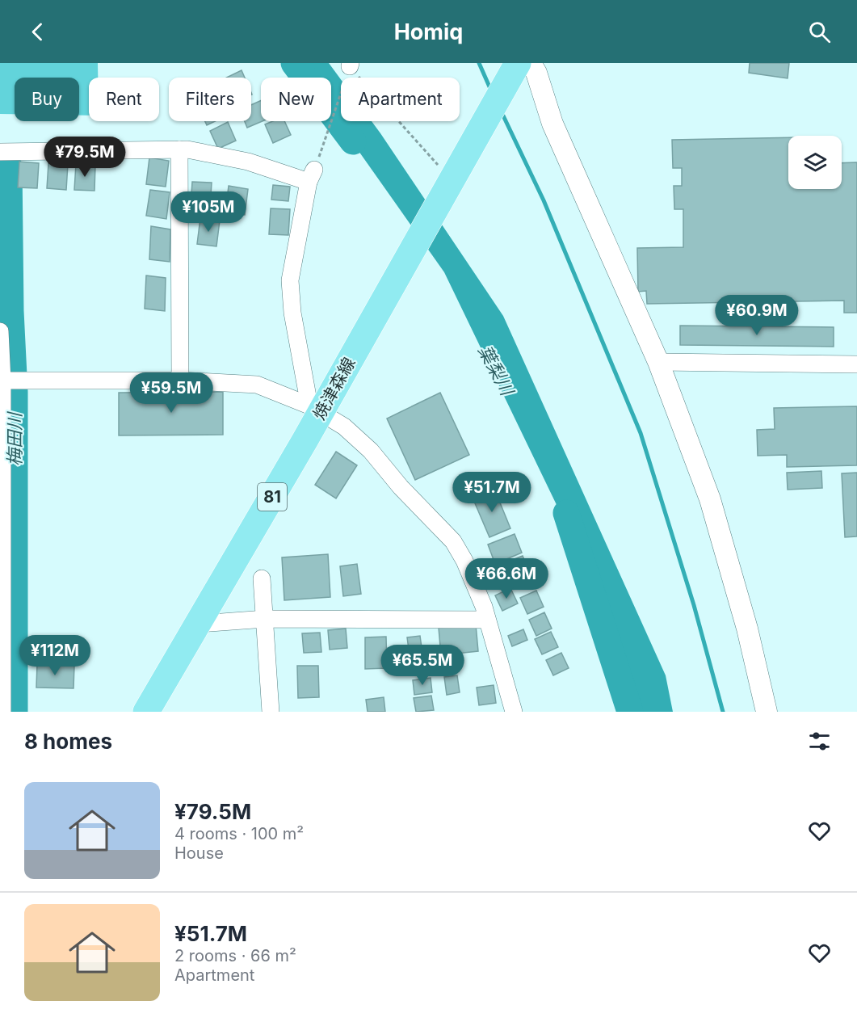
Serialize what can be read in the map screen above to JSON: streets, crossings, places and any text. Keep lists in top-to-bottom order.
{
  "streets": {
    "main road": ["焼津森線", "81"]
  },
  "water": ["葉梨川", "梅田川"],
  "page": {
    "header": "Homiq",
    "chip": [
      "Buy",
      "Rent",
      "Filters",
      "New",
      "Apartment"
    ],
    "price": [
      "¥79.5M",
      "¥105M",
      "¥60.9M",
      "¥59.5M",
      "¥51.7M",
      "¥66.6M",
      "¥112M",
      "¥65.5M"
    ],
    "heading": "8 homes",
    "list": [
      {
        "name": "¥79.5M",
        "note": "4 rooms · 100 m² · House"
      },
      {
        "name": "¥51.7M",
        "note": "2 rooms · 66 m² · Apartment"
      }
    ]
  }
}
